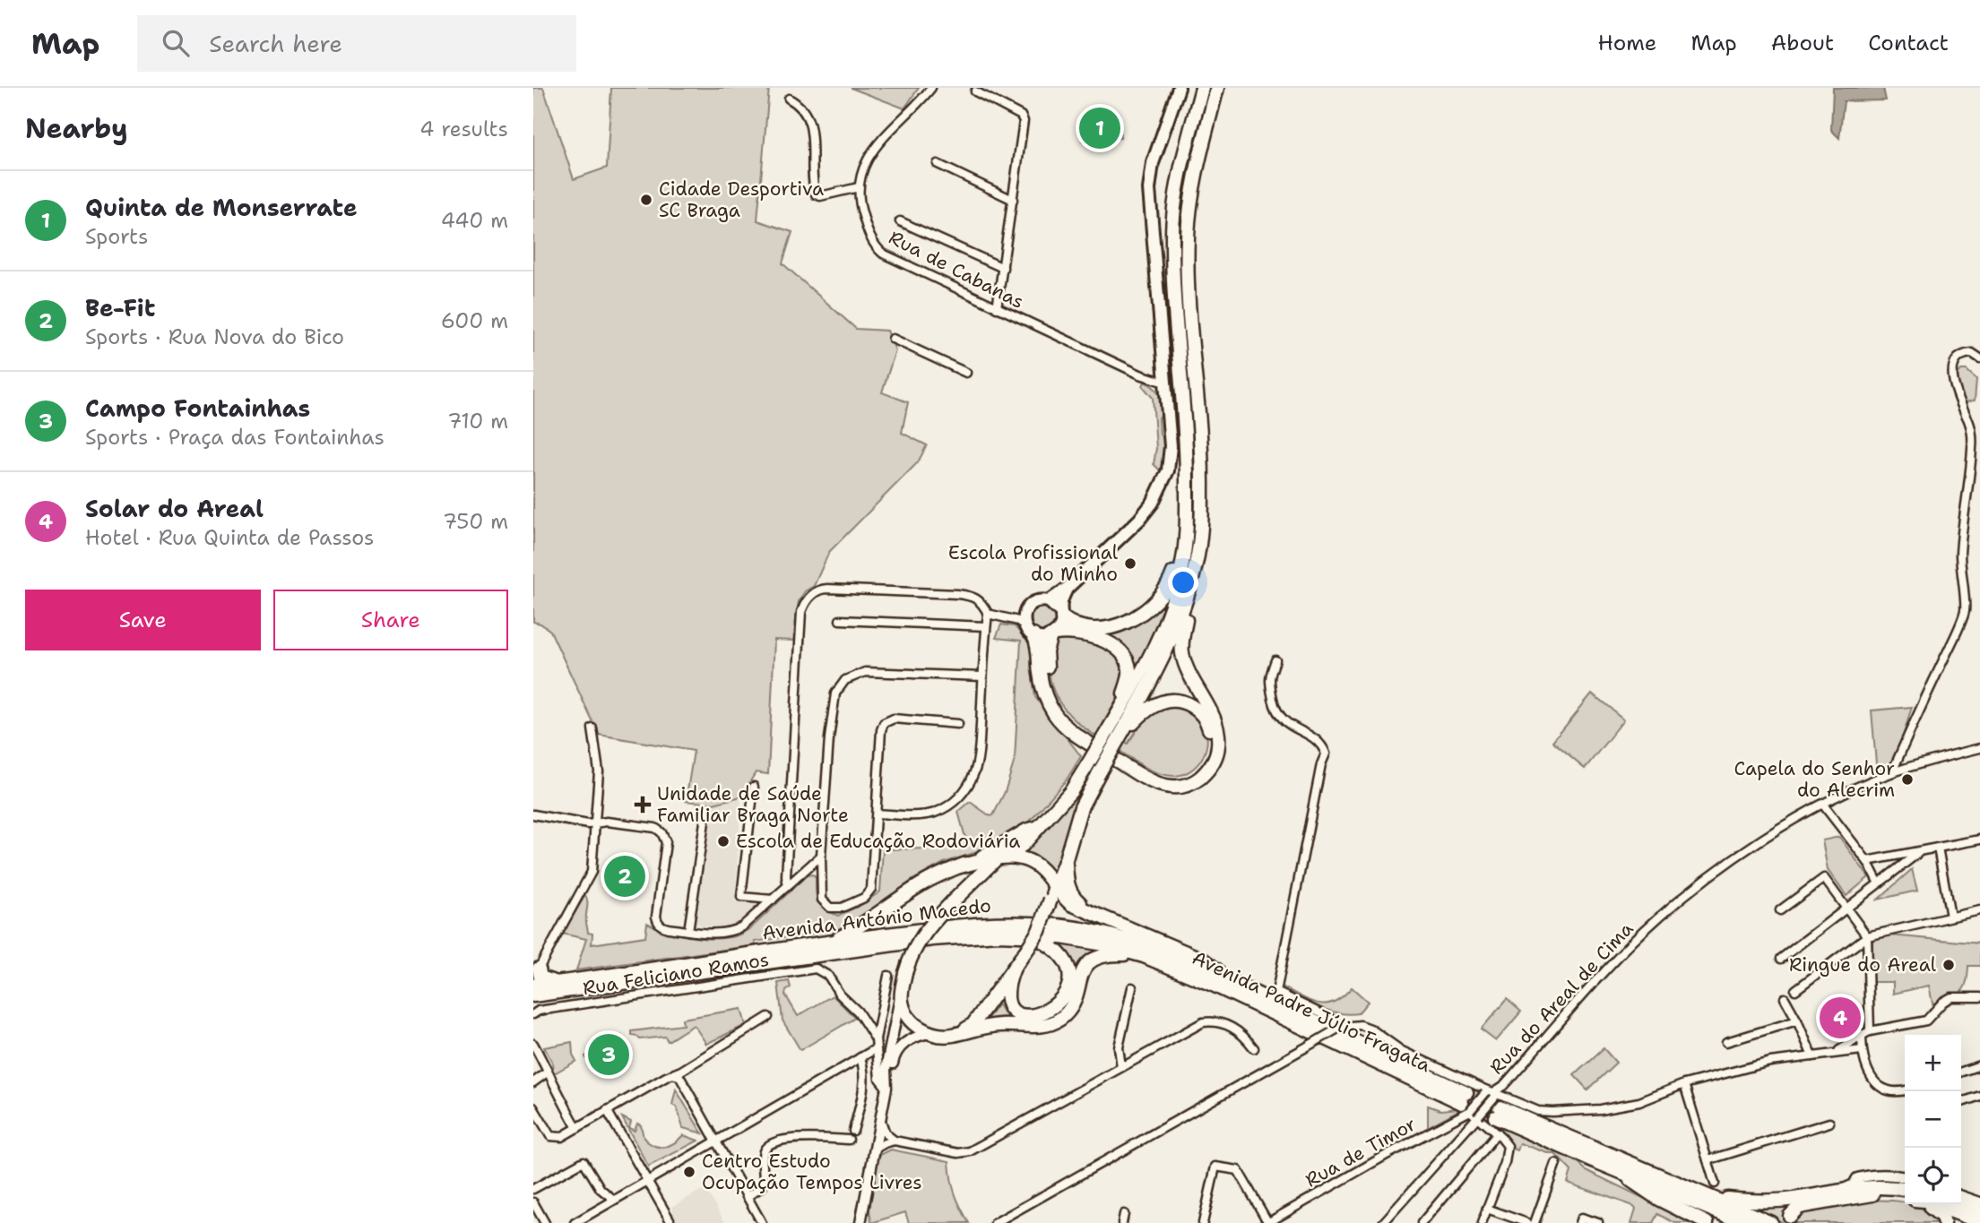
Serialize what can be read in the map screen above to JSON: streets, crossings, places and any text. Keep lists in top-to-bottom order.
{
  "streets": {
    "highway": ["Avenida António Macedo", "Avenida Padre Júlio Fragata"],
    "street": [
      "Rua de Cabanas",
      "Rua Feliciano Ramos",
      "Rua do Areal de Cima",
      "Rua de Timor"
    ]
  },
  "crossings": [
    ["Avenida António Macedo", "Avenida Padre Júlio Fragata"],
    ["Avenida Padre Júlio Fragata", "Rua de Timor"]
  ],
  "places": {
    "other": [
      "Cidade Desportiva SC Braga",
      "Escola Profissional do Minho",
      "Capela do Senhor do Alecrim",
      "Escola de Educação Rodoviária",
      "Ringue do Areal",
      "Centro Estudo Ocupação Tempos Livres"
    ],
    "health": ["Unidade de Saúde Familiar Braga Norte"]
  },
  "page": {
    "header": "Map",
    "search": "Search here",
    "nav": [
      "Home",
      "Map",
      "About",
      "Contact"
    ],
    "heading": ["Nearby", "4 results"],
    "pins": [
      "1",
      "2",
      "4",
      "3"
    ],
    "list": [
      {
        "mark": "1",
        "name": "Quinta de Monserrate",
        "note": "Sports",
        "value": "440 m"
      },
      {
        "mark": "2",
        "name": "Be-Fit",
        "note": "Sports · Rua Nova do Bico",
        "value": "600 m"
      },
      {
        "mark": "3",
        "name": "Campo Fontainhas",
        "note": "Sports · Praça das Fontainhas",
        "value": "710 m"
      },
      {
        "mark": "4",
        "name": "Solar do Areal",
        "note": "Hotel · Rua Quinta de Passos",
        "value": "750 m"
      }
    ],
    "buttons": ["Save", "Share"],
    "map_buttons": ["+", "−"]
  }
}
